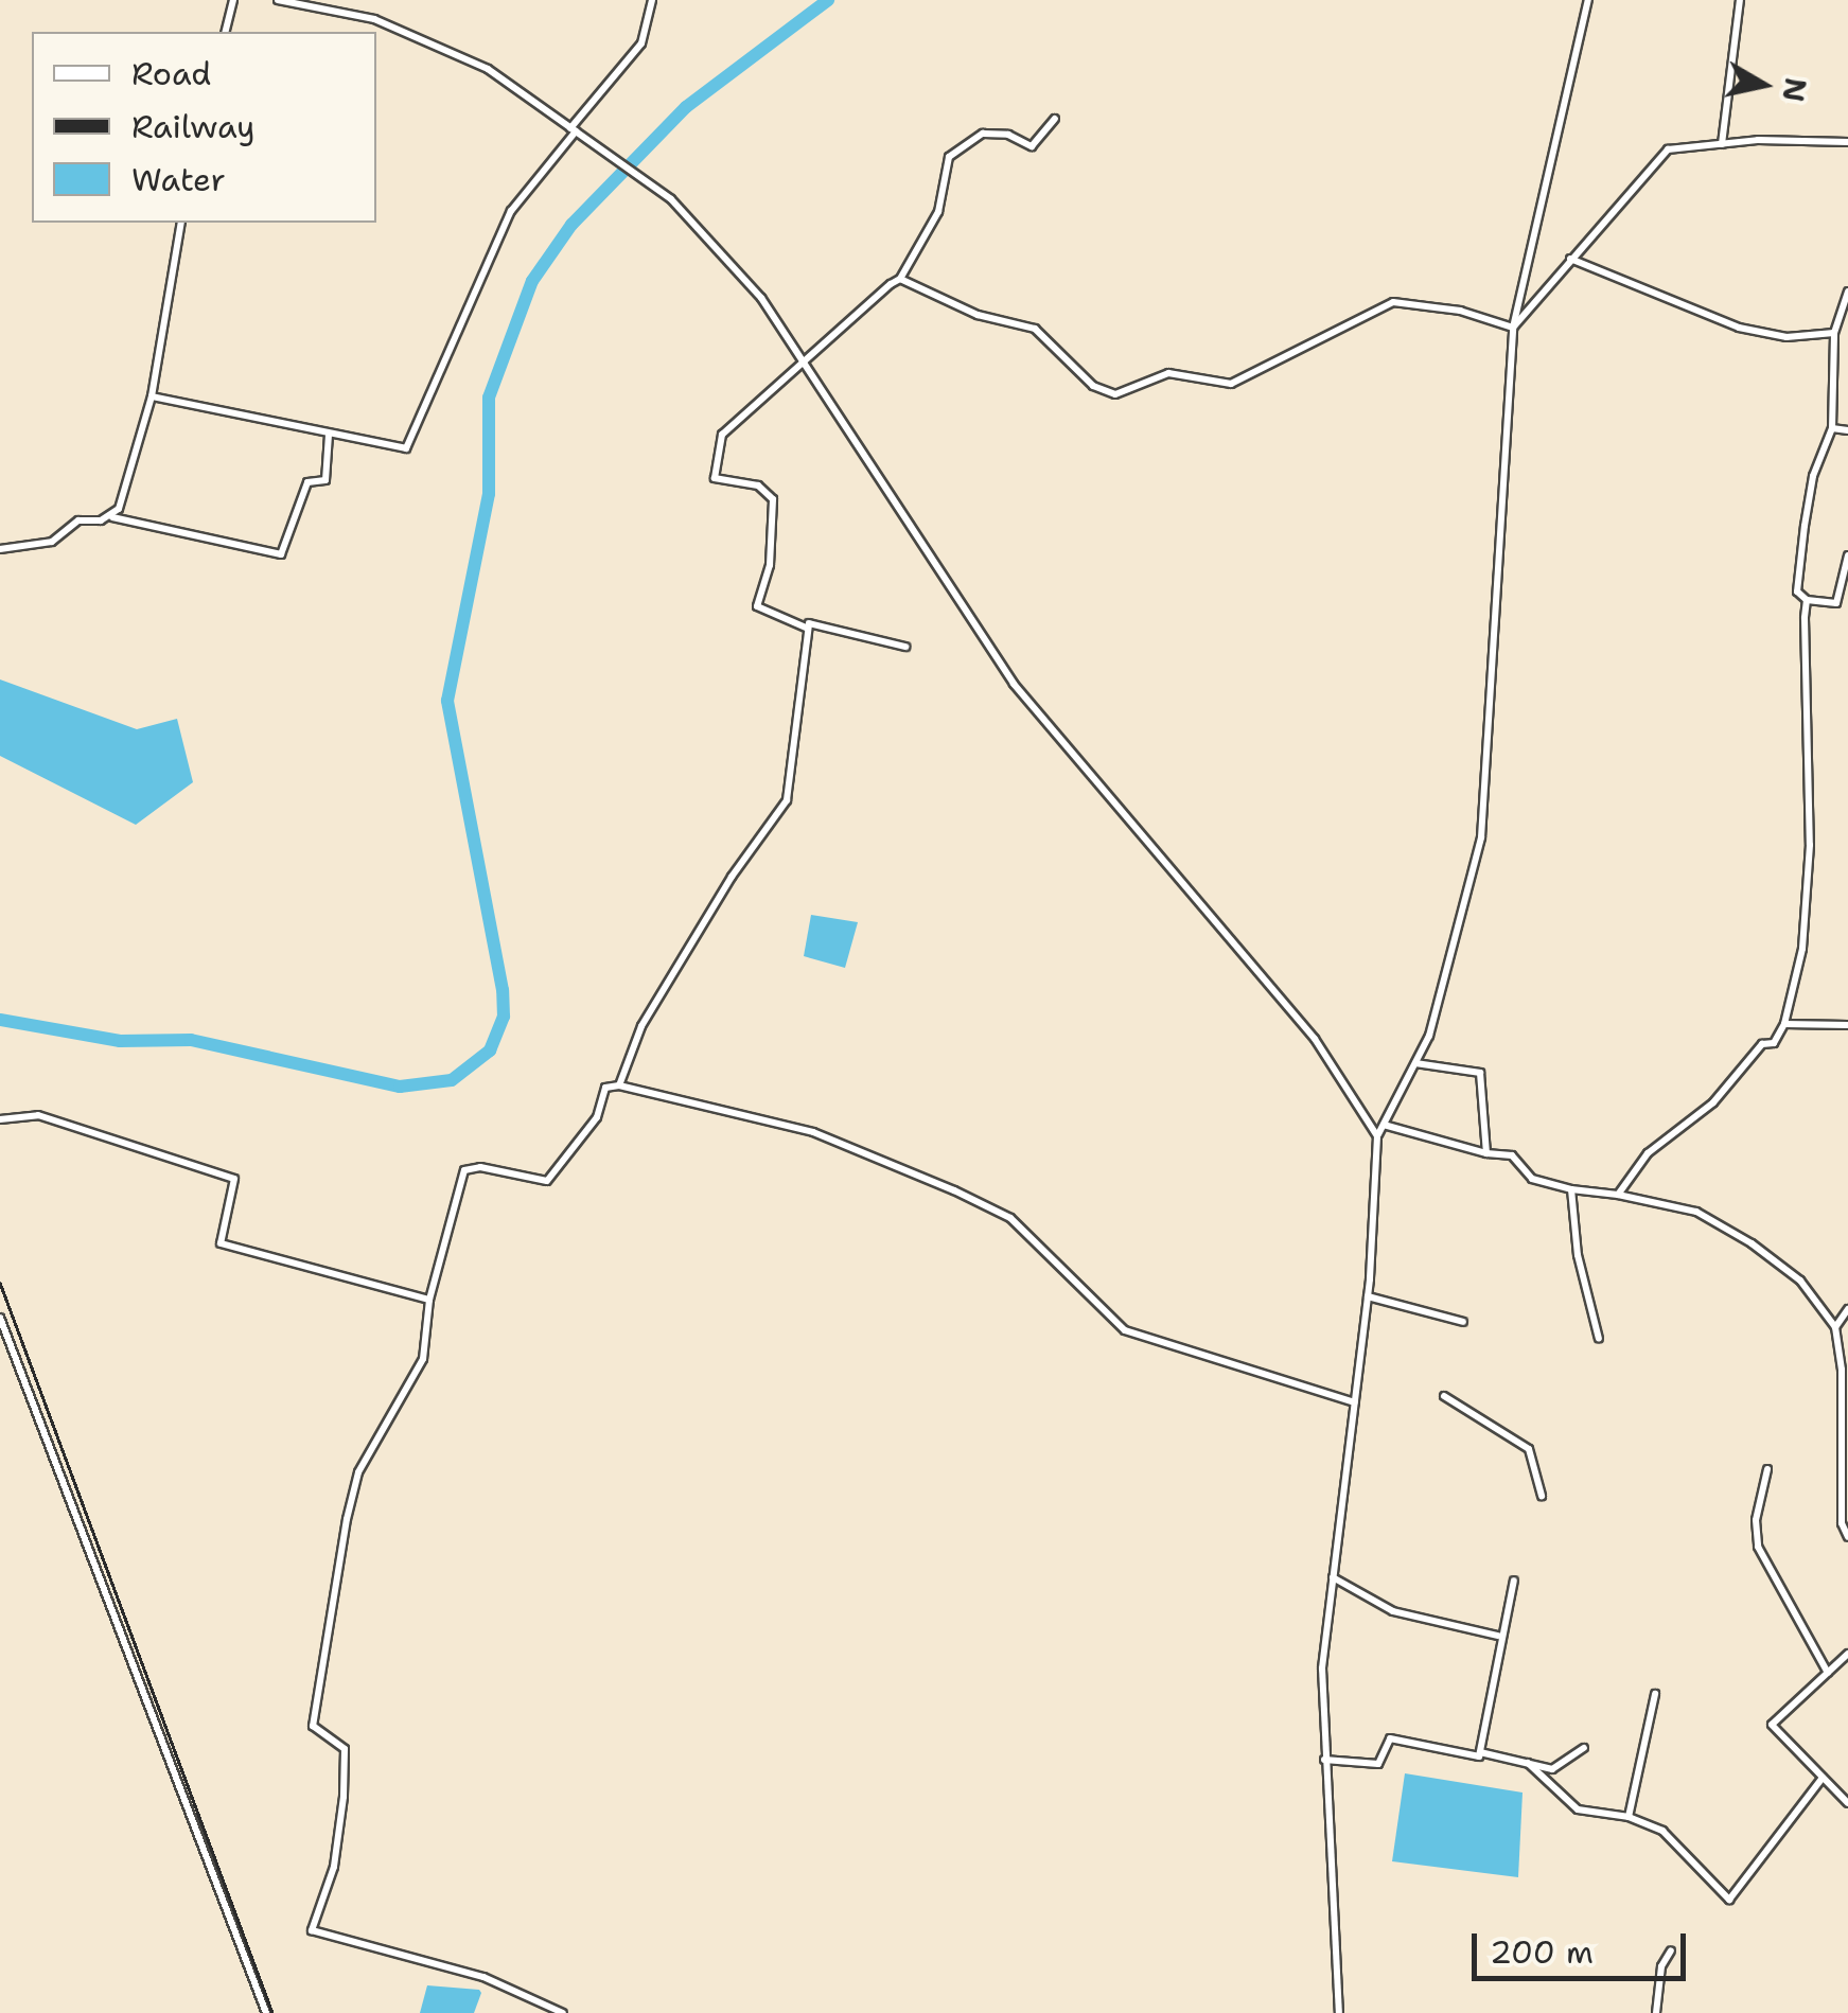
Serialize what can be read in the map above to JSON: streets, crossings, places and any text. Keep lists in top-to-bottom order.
{
  "legend": ["Road", "Railway", "Water"],
  "scale_bar": "200 m",
  "north": "right"
}
